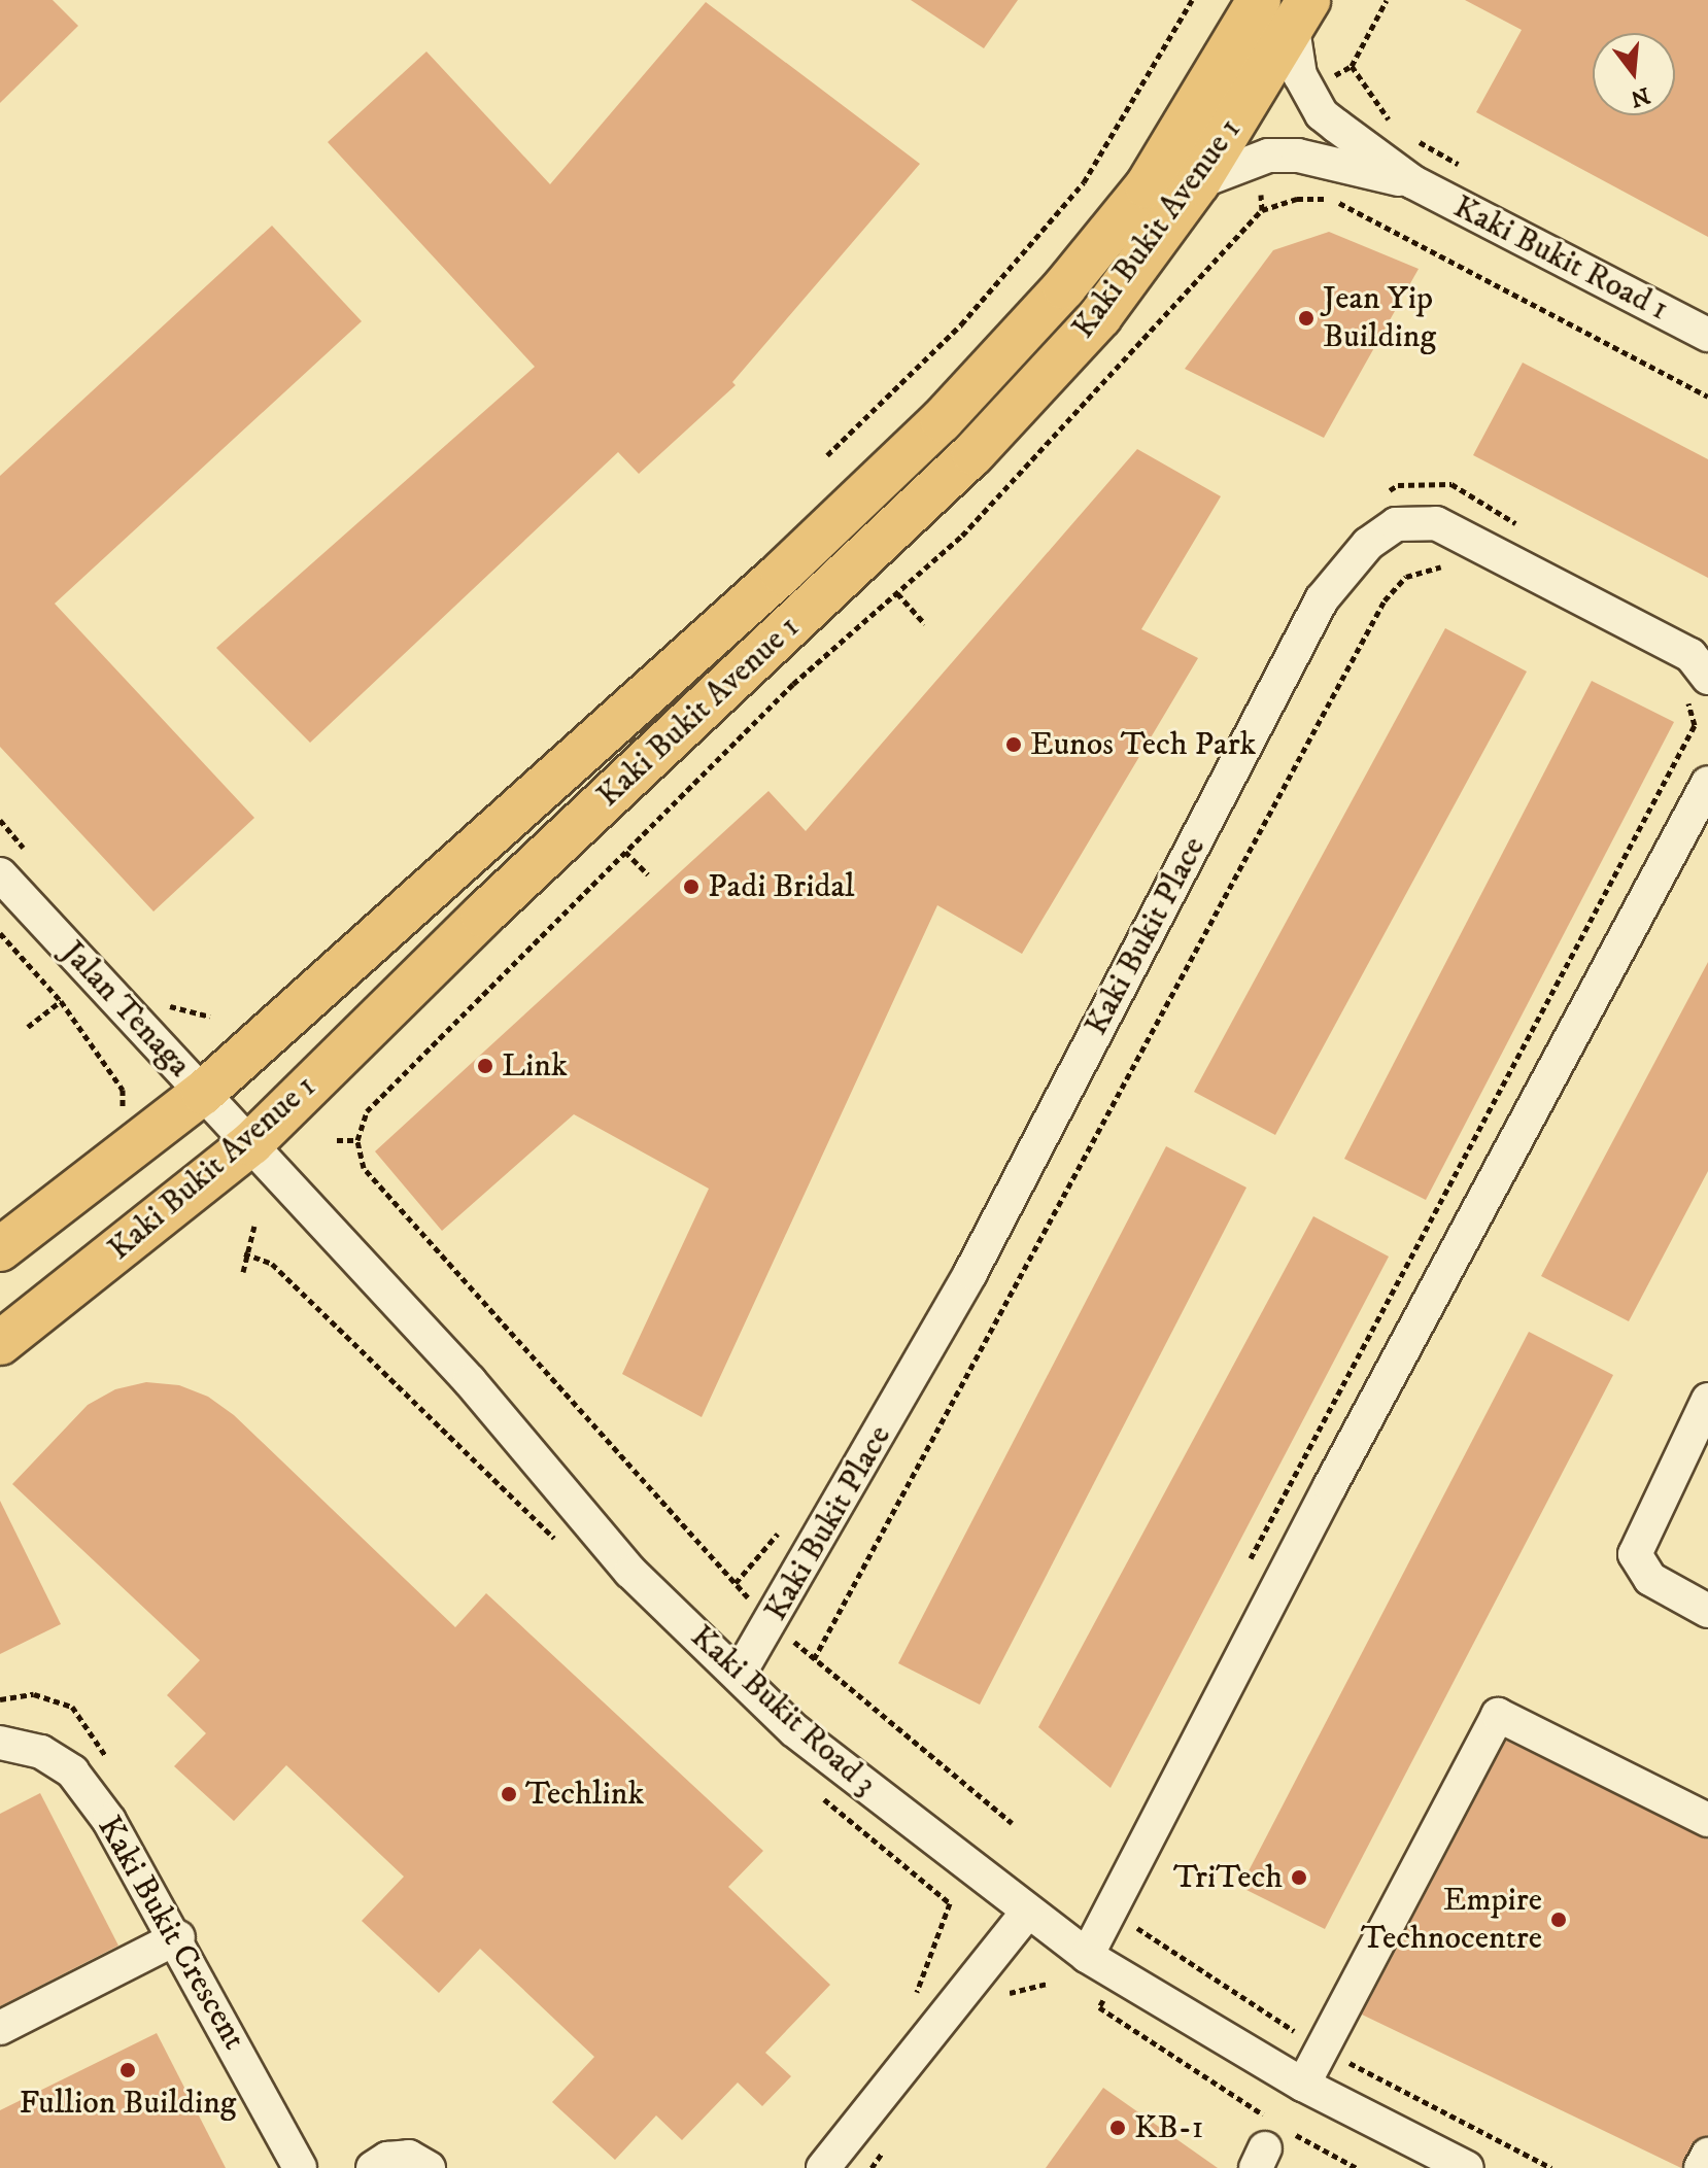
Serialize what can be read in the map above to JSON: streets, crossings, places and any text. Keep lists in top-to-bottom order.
{
  "streets": {
    "main road": ["Kaki Bukit Avenue 1"],
    "street": [
      "Kaki Bukit Road 1",
      "Kaki Bukit Place",
      "Jalan Tenaga",
      "Kaki Bukit Road 3",
      "Kaki Bukit Crescent"
    ]
  },
  "crossings": [
    ["Kaki Bukit Avenue 1", "Kaki Bukit Road 1"],
    ["Kaki Bukit Avenue 1", "Jalan Tenaga"],
    ["Kaki Bukit Avenue 1", "Kaki Bukit Road 3"],
    ["Kaki Bukit Place", "Kaki Bukit Road 3"],
    ["Jalan Tenaga", "Kaki Bukit Road 3"]
  ],
  "places": [
    "Jean Yip Building",
    "Eunos Tech Park",
    "Padi Bridal",
    "Link",
    "Techlink",
    "TriTech",
    "Empire Technocentre",
    "Fullion Building",
    "KB-1"
  ],
  "north": "bottom"
}
